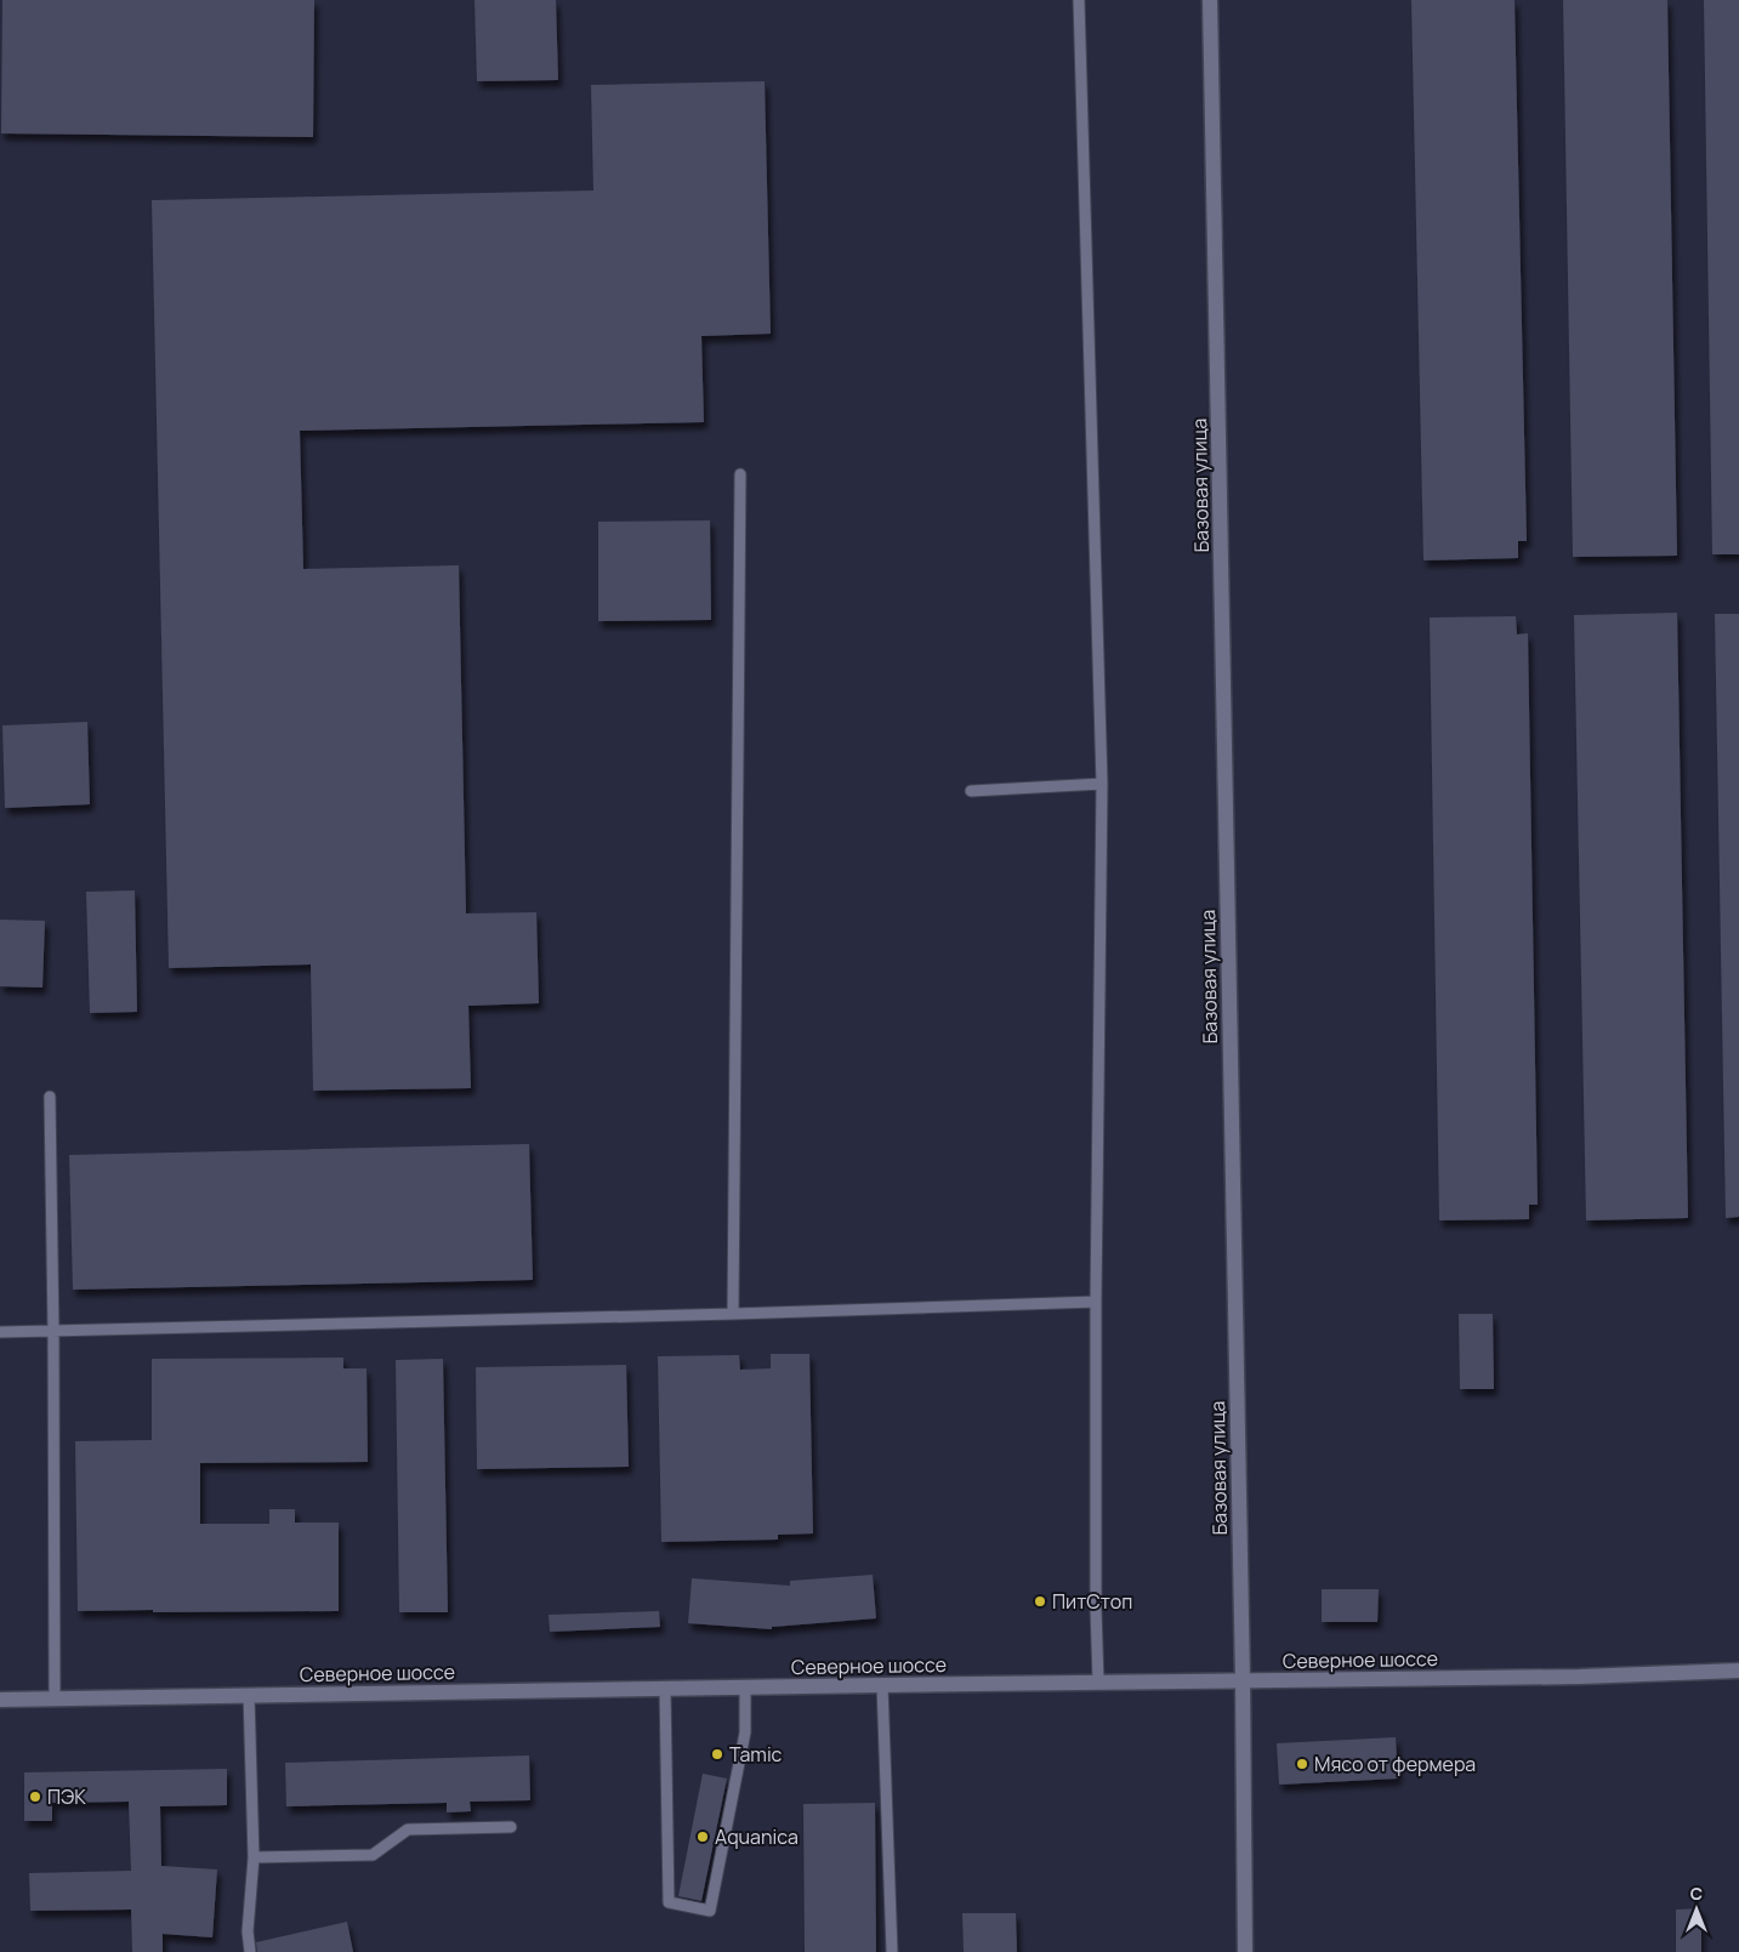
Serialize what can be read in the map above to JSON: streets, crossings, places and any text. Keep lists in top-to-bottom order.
{
  "streets": {
    "street": ["Базовая улица", "Северное шоссе"]
  },
  "crossings": [
    ["Базовая улица", "Северное шоссе"]
  ],
  "places": [
    "ПитСтоп",
    "Tamic",
    "Мясо от фермера",
    "ПЭК",
    "Aquanica"
  ],
  "north": "top"
}
